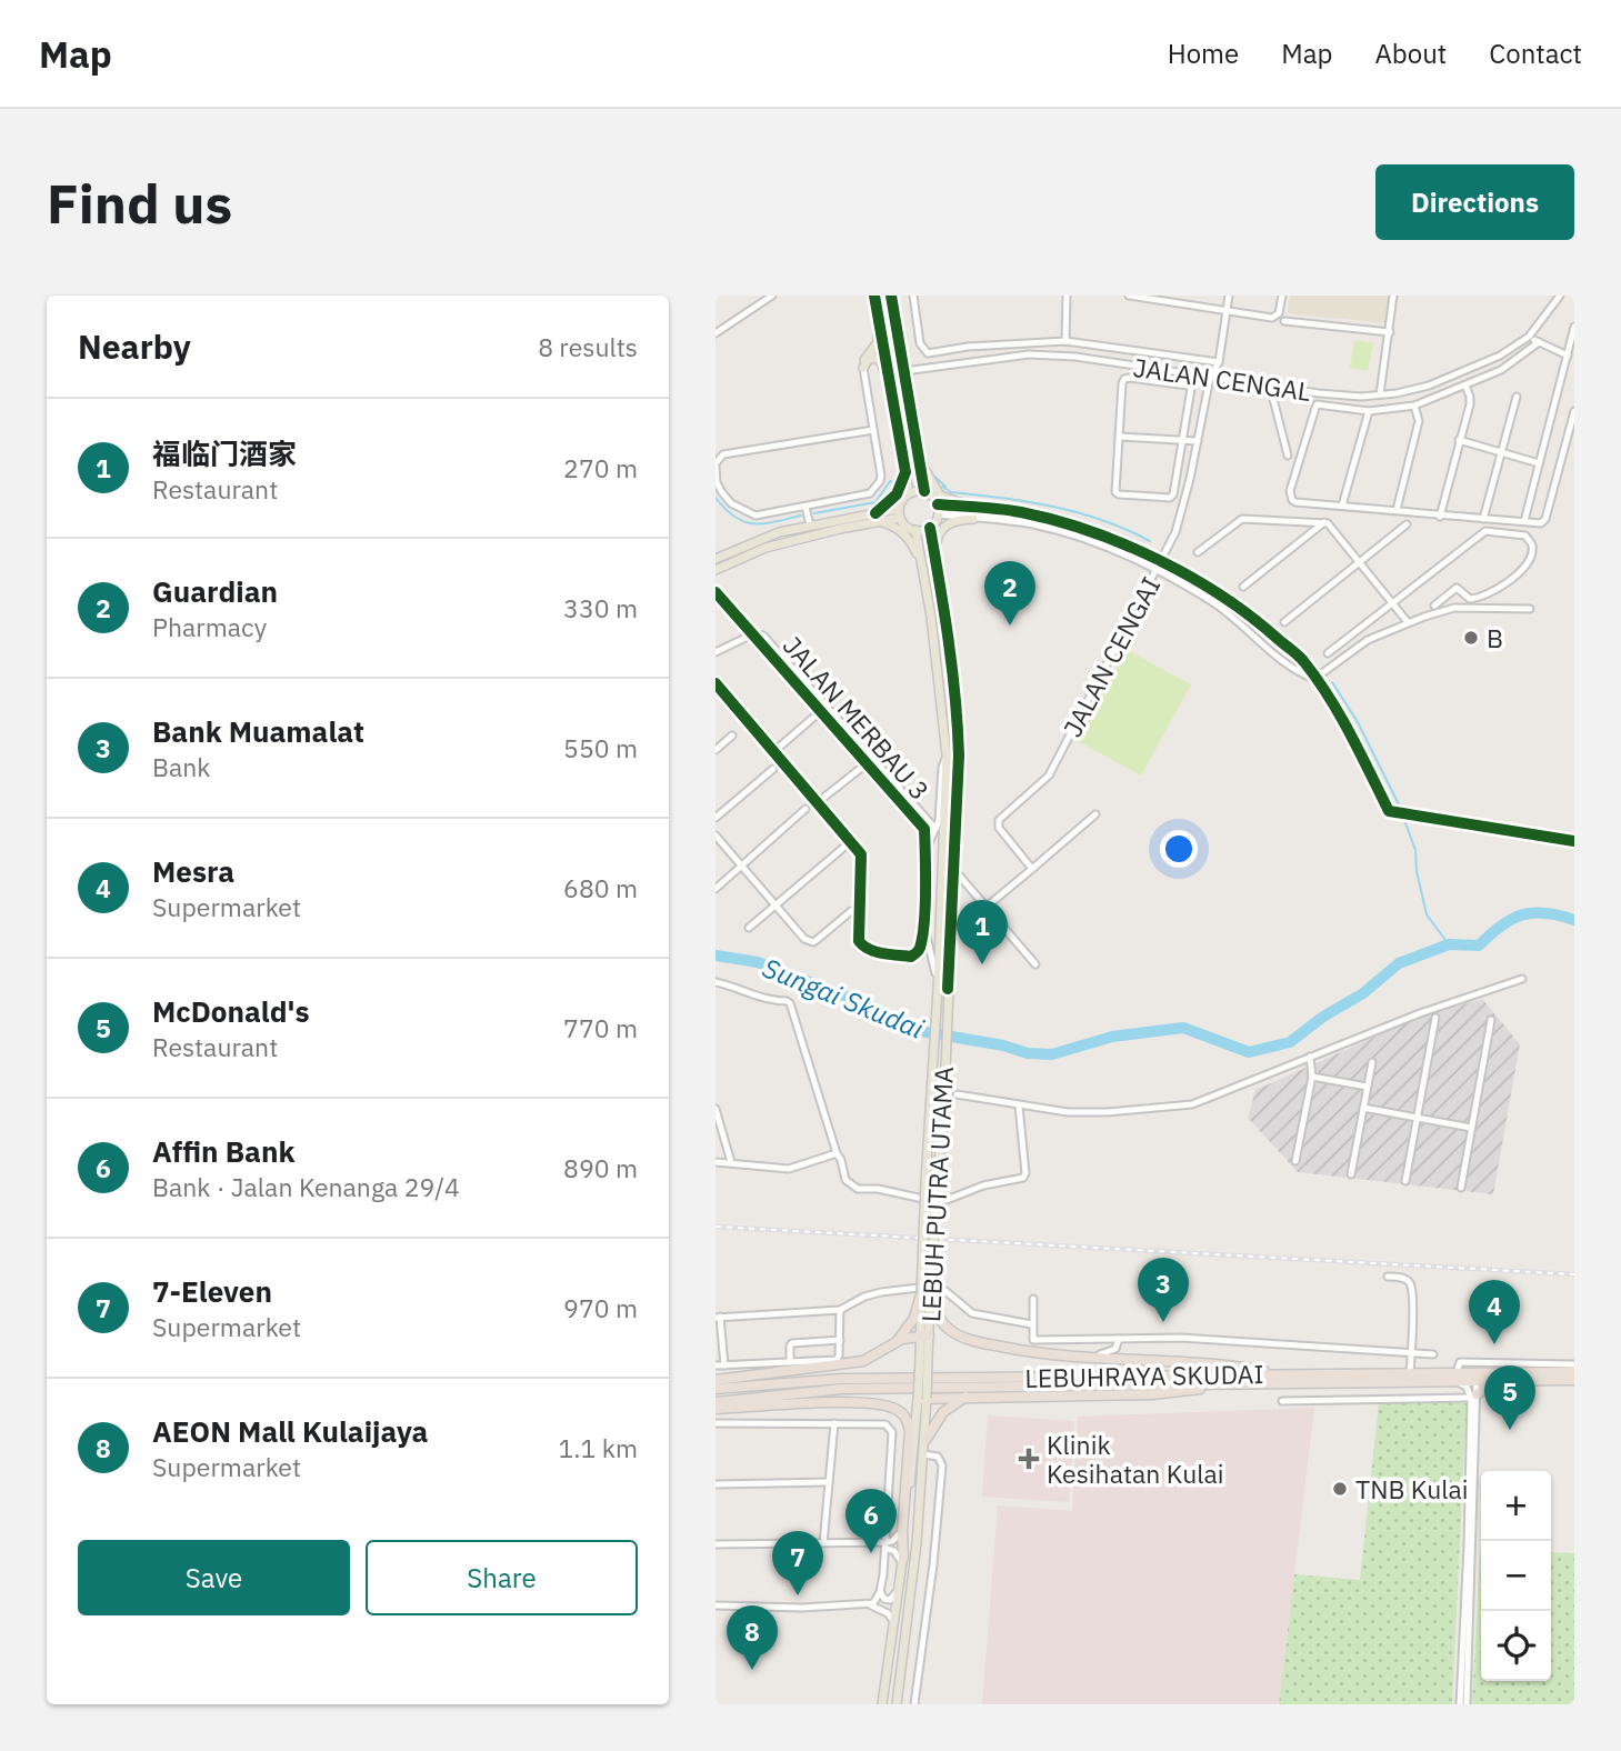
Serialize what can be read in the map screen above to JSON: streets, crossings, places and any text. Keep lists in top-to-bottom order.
{
  "streets": {
    "highway": ["LEBUHRAYA SKUDAI"],
    "main road": ["LEBUH PUTRA UTAMA"],
    "street": ["JALAN CENGAL", "JALAN CENGAI", "JALAN MERBAU 3"]
  },
  "crossings": [
    ["JALAN CENGAL", "JALAN CENGAI"]
  ],
  "water": ["Sungai Skudai"],
  "places": {
    "other": ["B", "TNB Kulai"],
    "health": ["Klinik Kesihatan Kulai"]
  },
  "page": {
    "header": "Map",
    "nav": [
      "Home",
      "Map",
      "About",
      "Contact"
    ],
    "buttons": [
      "Directions",
      ["Save", "Share"]
    ],
    "title": "Find us",
    "heading": ["Nearby", "8 results"],
    "list": [
      {
        "mark": "1",
        "name": "福临门酒家",
        "note": "Restaurant",
        "value": "270 m"
      },
      {
        "mark": "2",
        "name": "Guardian",
        "note": "Pharmacy",
        "value": "330 m"
      },
      {
        "mark": "3",
        "name": "Bank Muamalat",
        "note": "Bank",
        "value": "550 m"
      },
      {
        "mark": "4",
        "name": "Mesra",
        "note": "Supermarket",
        "value": "680 m"
      },
      {
        "mark": "5",
        "name": "McDonald's",
        "note": "Restaurant",
        "value": "770 m"
      },
      {
        "mark": "6",
        "name": "Affin Bank",
        "note": "Bank · Jalan Kenanga 29/4",
        "value": "890 m"
      },
      {
        "mark": "7",
        "name": "7-Eleven",
        "note": "Supermarket",
        "value": "970 m"
      },
      {
        "mark": "8",
        "name": "AEON Mall Kulaijaya",
        "note": "Supermarket",
        "value": "1.1 km"
      }
    ],
    "pins": [
      "2",
      "1",
      "3",
      "4",
      "5",
      "6",
      "7",
      "8"
    ],
    "map_buttons": ["+", "−"]
  }
}
